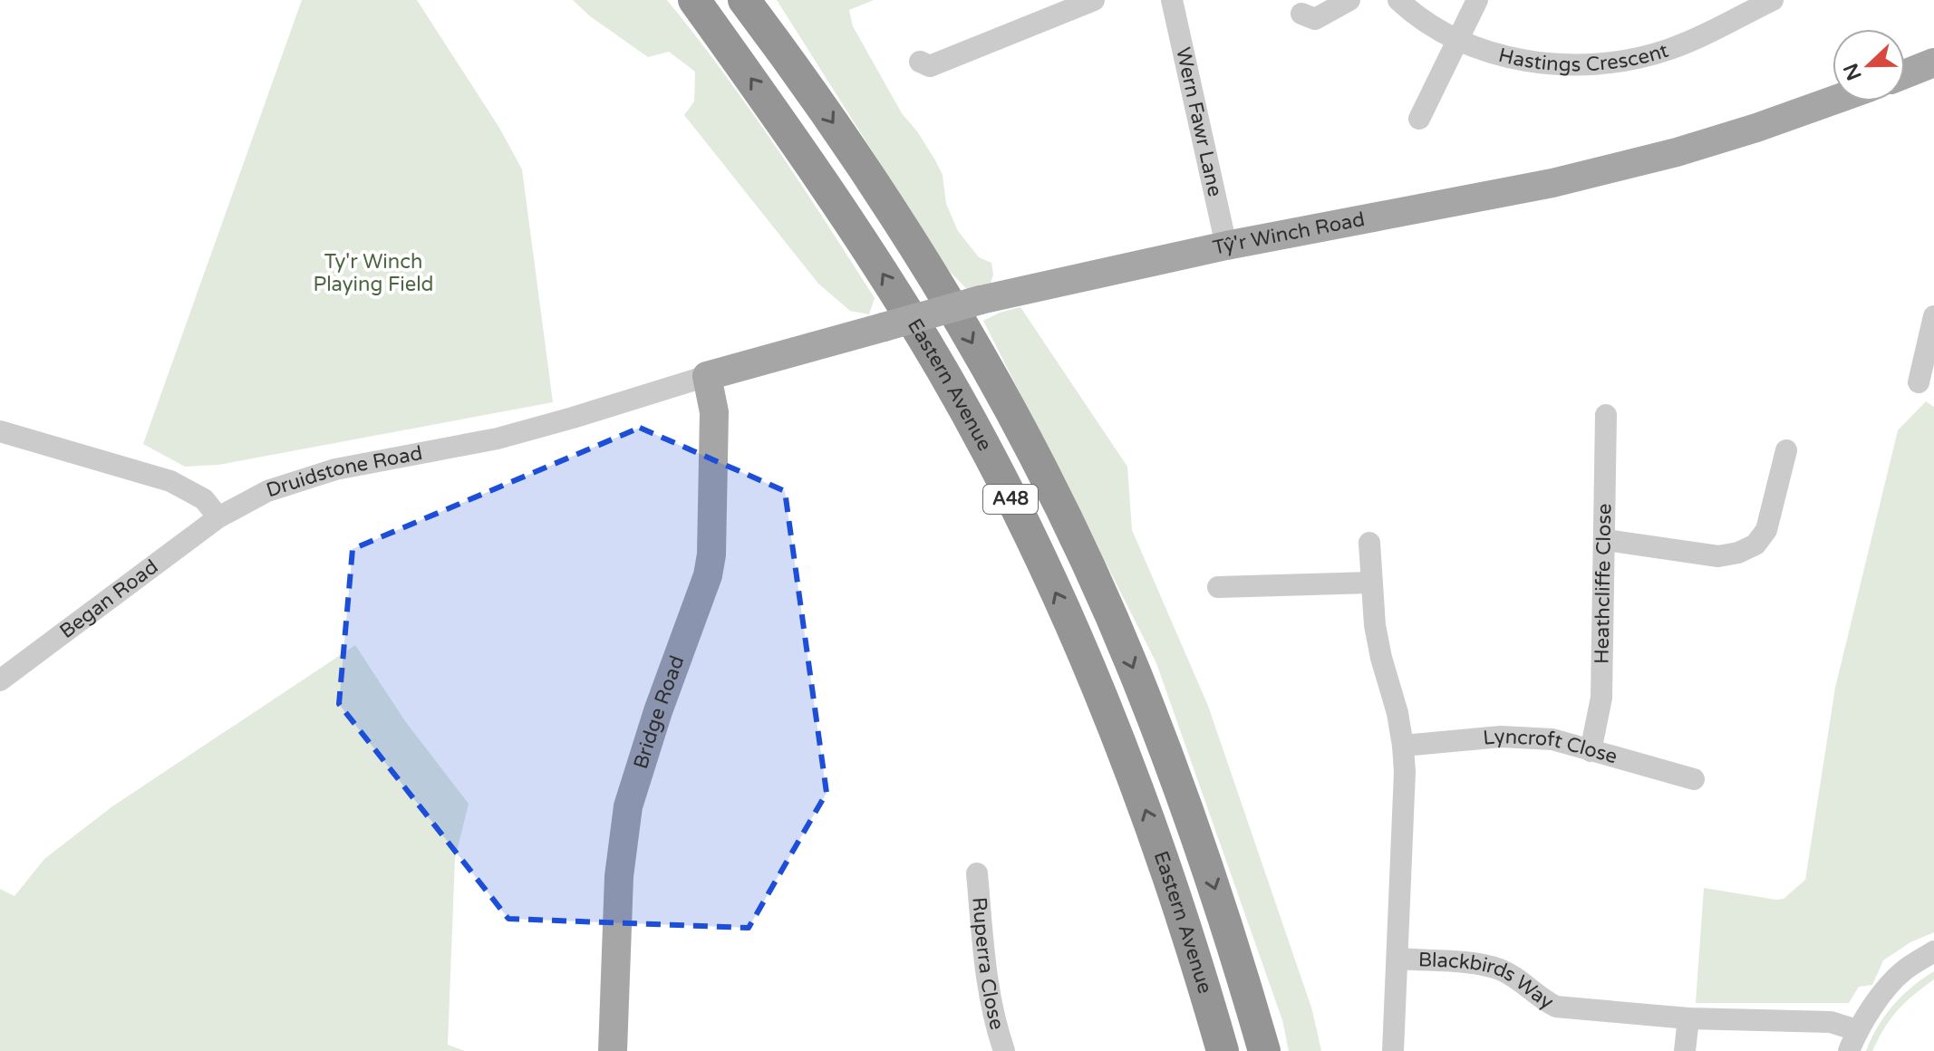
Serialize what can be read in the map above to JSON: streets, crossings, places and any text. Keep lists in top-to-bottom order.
{
  "streets": {
    "highway": ["Eastern Avenue", "A48"],
    "main road": ["Tŷ'r Winch Road", "Bridge Road"],
    "street": [
      "Hastings Crescent",
      "Wern Fawr Lane",
      "Druidstone Road",
      "Heathcliffe Close",
      "Began Road",
      "Lyncroft Close",
      "Ruperra Close",
      "Blackbirds Way"
    ]
  },
  "crossings": [
    ["Wern Fawr Lane", "Tŷ'r Winch Road"],
    ["Tŷ'r Winch Road", "Druidstone Road"],
    ["Tŷ'r Winch Road", "Bridge Road"],
    ["Druidstone Road", "Began Road"],
    ["Druidstone Road", "Bridge Road"],
    ["Heathcliffe Close", "Lyncroft Close"],
    ["Lyncroft Close", "Blackbirds Way"]
  ],
  "parks": ["Ty'r Winch Playing Field"],
  "north": "left"
}
